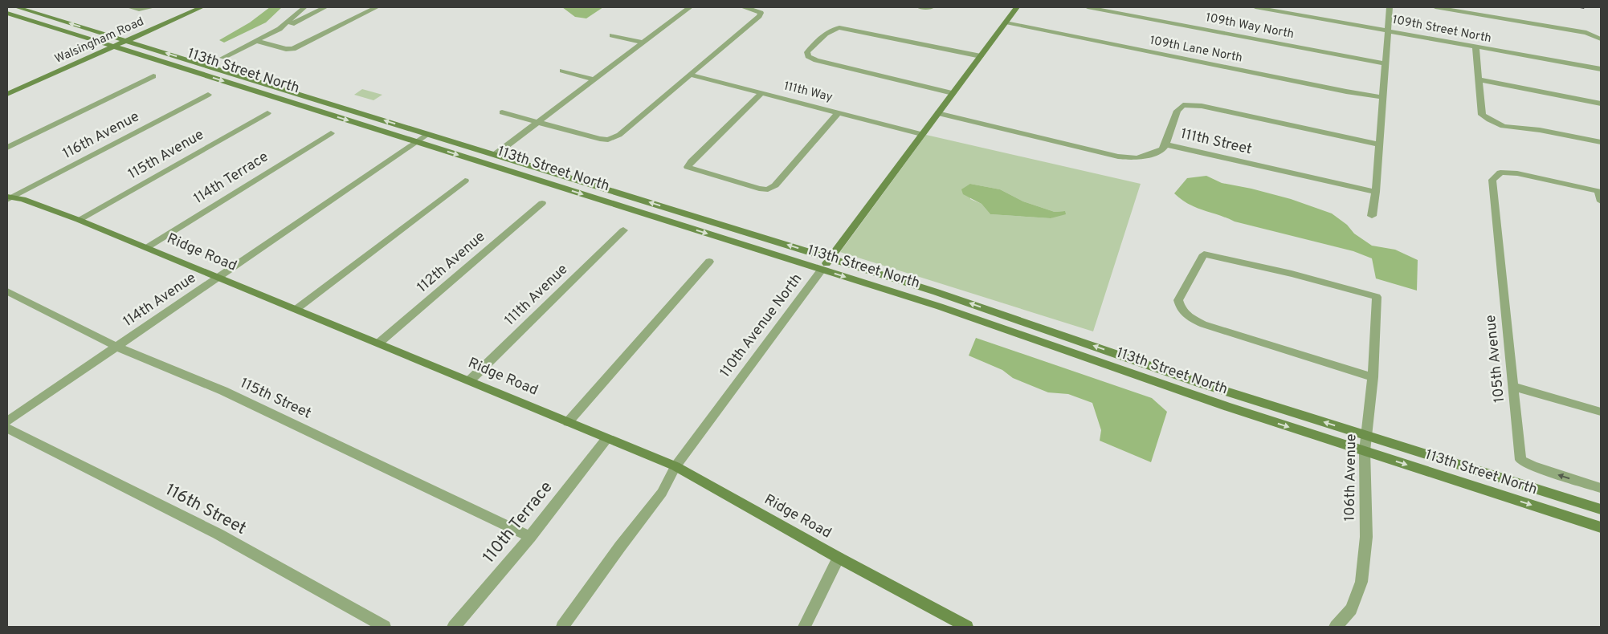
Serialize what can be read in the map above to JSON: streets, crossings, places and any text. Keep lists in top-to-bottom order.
{
  "streets": {
    "main road": [
      "Walsingham Road",
      "113th Street North",
      "Ridge Road",
      "110th Avenue North"
    ],
    "street": [
      "109th Way North",
      "109th Street North",
      "109th Lane North",
      "111th Way",
      "116th Avenue",
      "111th Street",
      "115th Avenue",
      "114th Terrace",
      "112th Avenue",
      "111th Avenue",
      "114th Avenue",
      "105th Avenue",
      "115th Street",
      "106th Avenue",
      "116th Street",
      "110th Terrace"
    ]
  },
  "crossings": [
    ["Walsingham Road", "113th Street North"],
    ["109th Lane North", "110th Avenue North"],
    ["113th Street North", "114th Avenue"],
    ["113th Street North", "110th Avenue North"],
    ["113th Street North", "106th Avenue"],
    ["111th Way", "110th Avenue North"],
    ["116th Avenue", "Ridge Road"],
    ["111th Street", "110th Avenue North"],
    ["115th Avenue", "Ridge Road"],
    ["114th Terrace", "Ridge Road"],
    ["Ridge Road", "112th Avenue"],
    ["Ridge Road", "111th Avenue"],
    ["Ridge Road", "114th Avenue"],
    ["Ridge Road", "110th Avenue North"],
    ["Ridge Road", "110th Terrace"],
    ["114th Avenue", "115th Street"],
    ["115th Street", "110th Terrace"]
  ]
}
